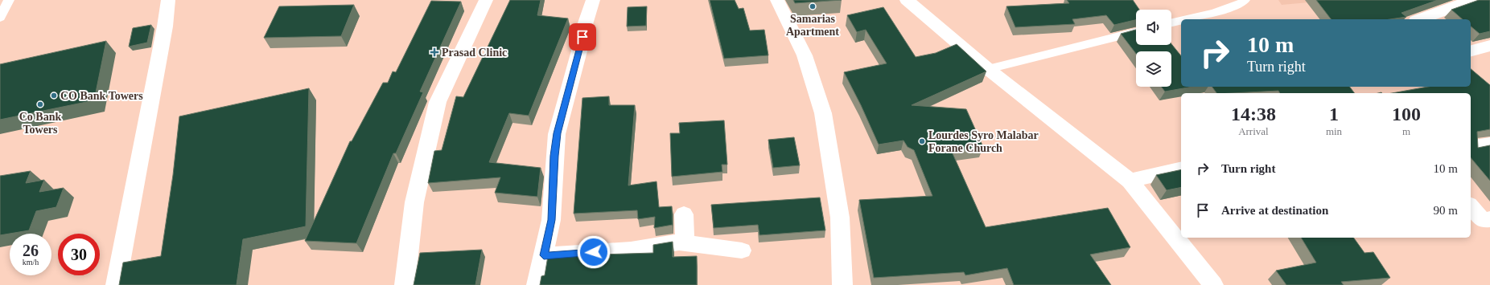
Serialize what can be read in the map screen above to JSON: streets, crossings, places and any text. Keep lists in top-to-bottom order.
{
  "places": {
    "other": [
      "Samarias Apartment",
      "CO Bank Towers",
      "Co Bank Towers",
      "Lourdes Syro Malabar Forane Church"
    ],
    "health": ["Prasad Clinic"]
  },
  "page": {
    "turn": ["10 m", "Turn right"],
    "eta": [
      "14:38",
      "Arrival",
      "1",
      "min",
      "100",
      "m"
    ],
    "list": [
      {
        "name": "Turn right",
        "value": "10 m"
      },
      {
        "name": "Arrive at destination",
        "value": "90 m"
      }
    ],
    "speed": "26 km/h",
    "limit": "30"
  }
}
